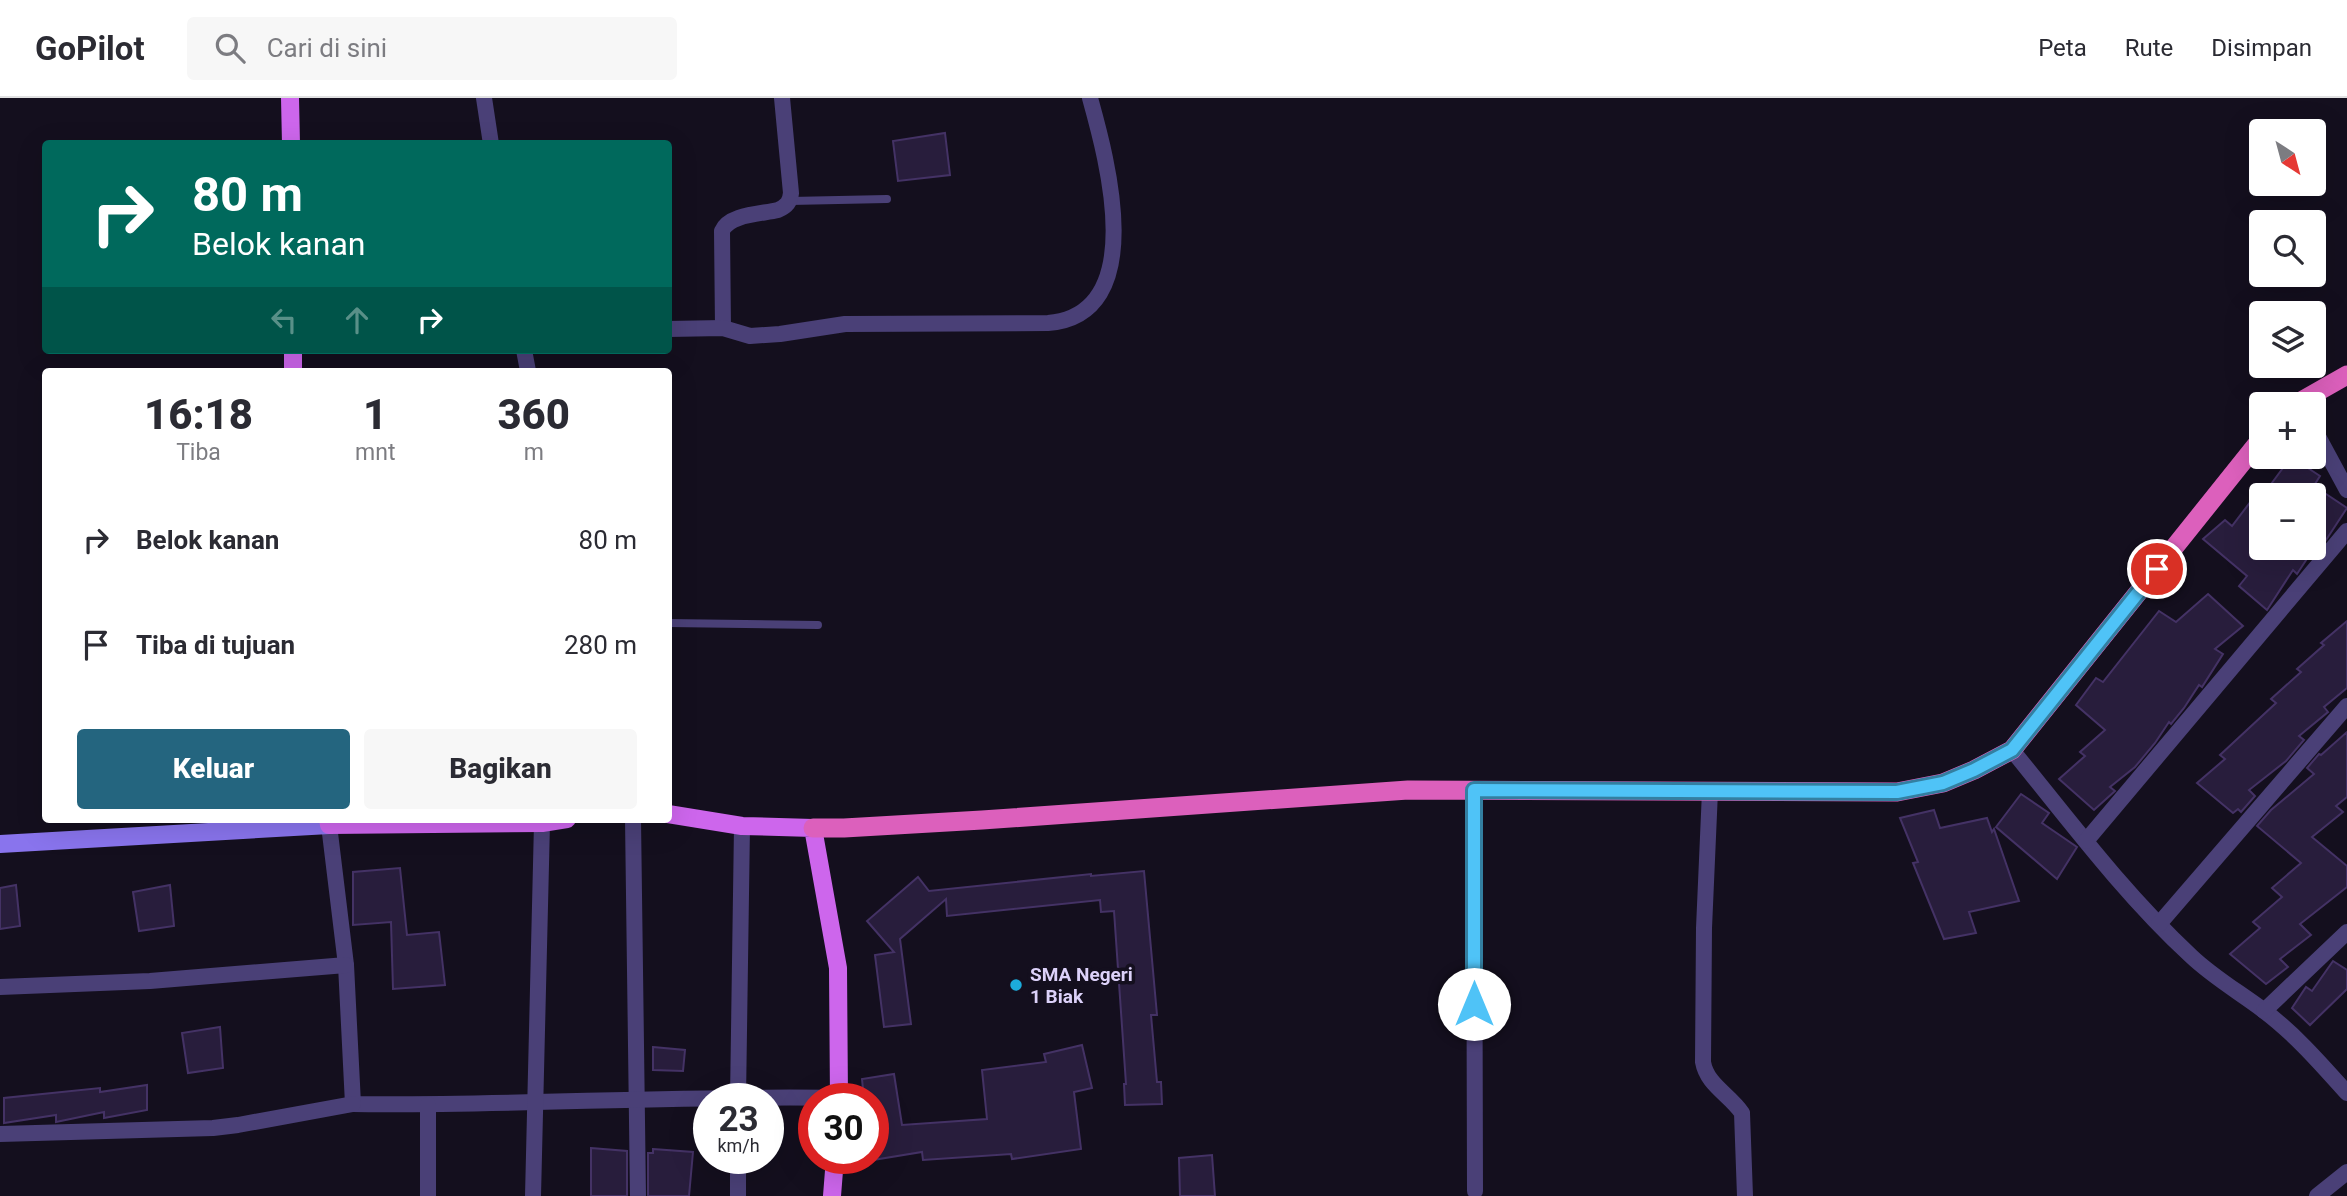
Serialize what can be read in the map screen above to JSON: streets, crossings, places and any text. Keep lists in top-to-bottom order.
{
  "places": ["SMA Negeri 1 Biak"],
  "north": "bottom right",
  "page": {
    "header": "GoPilot",
    "search": "Cari di sini",
    "nav": ["Peta", "Rute", "Disimpan"],
    "map_buttons": ["+", "−"],
    "turn": ["80 m", "Belok kanan"],
    "eta": [
      "16:18",
      "Tiba",
      "1",
      "mnt",
      "360",
      "m"
    ],
    "list": [
      {
        "name": "Belok kanan",
        "value": "80 m"
      },
      {
        "name": "Tiba di tujuan",
        "value": "280 m"
      }
    ],
    "buttons": ["Keluar", "Bagikan"],
    "speed": "23 km/h",
    "limit": "30"
  }
}
